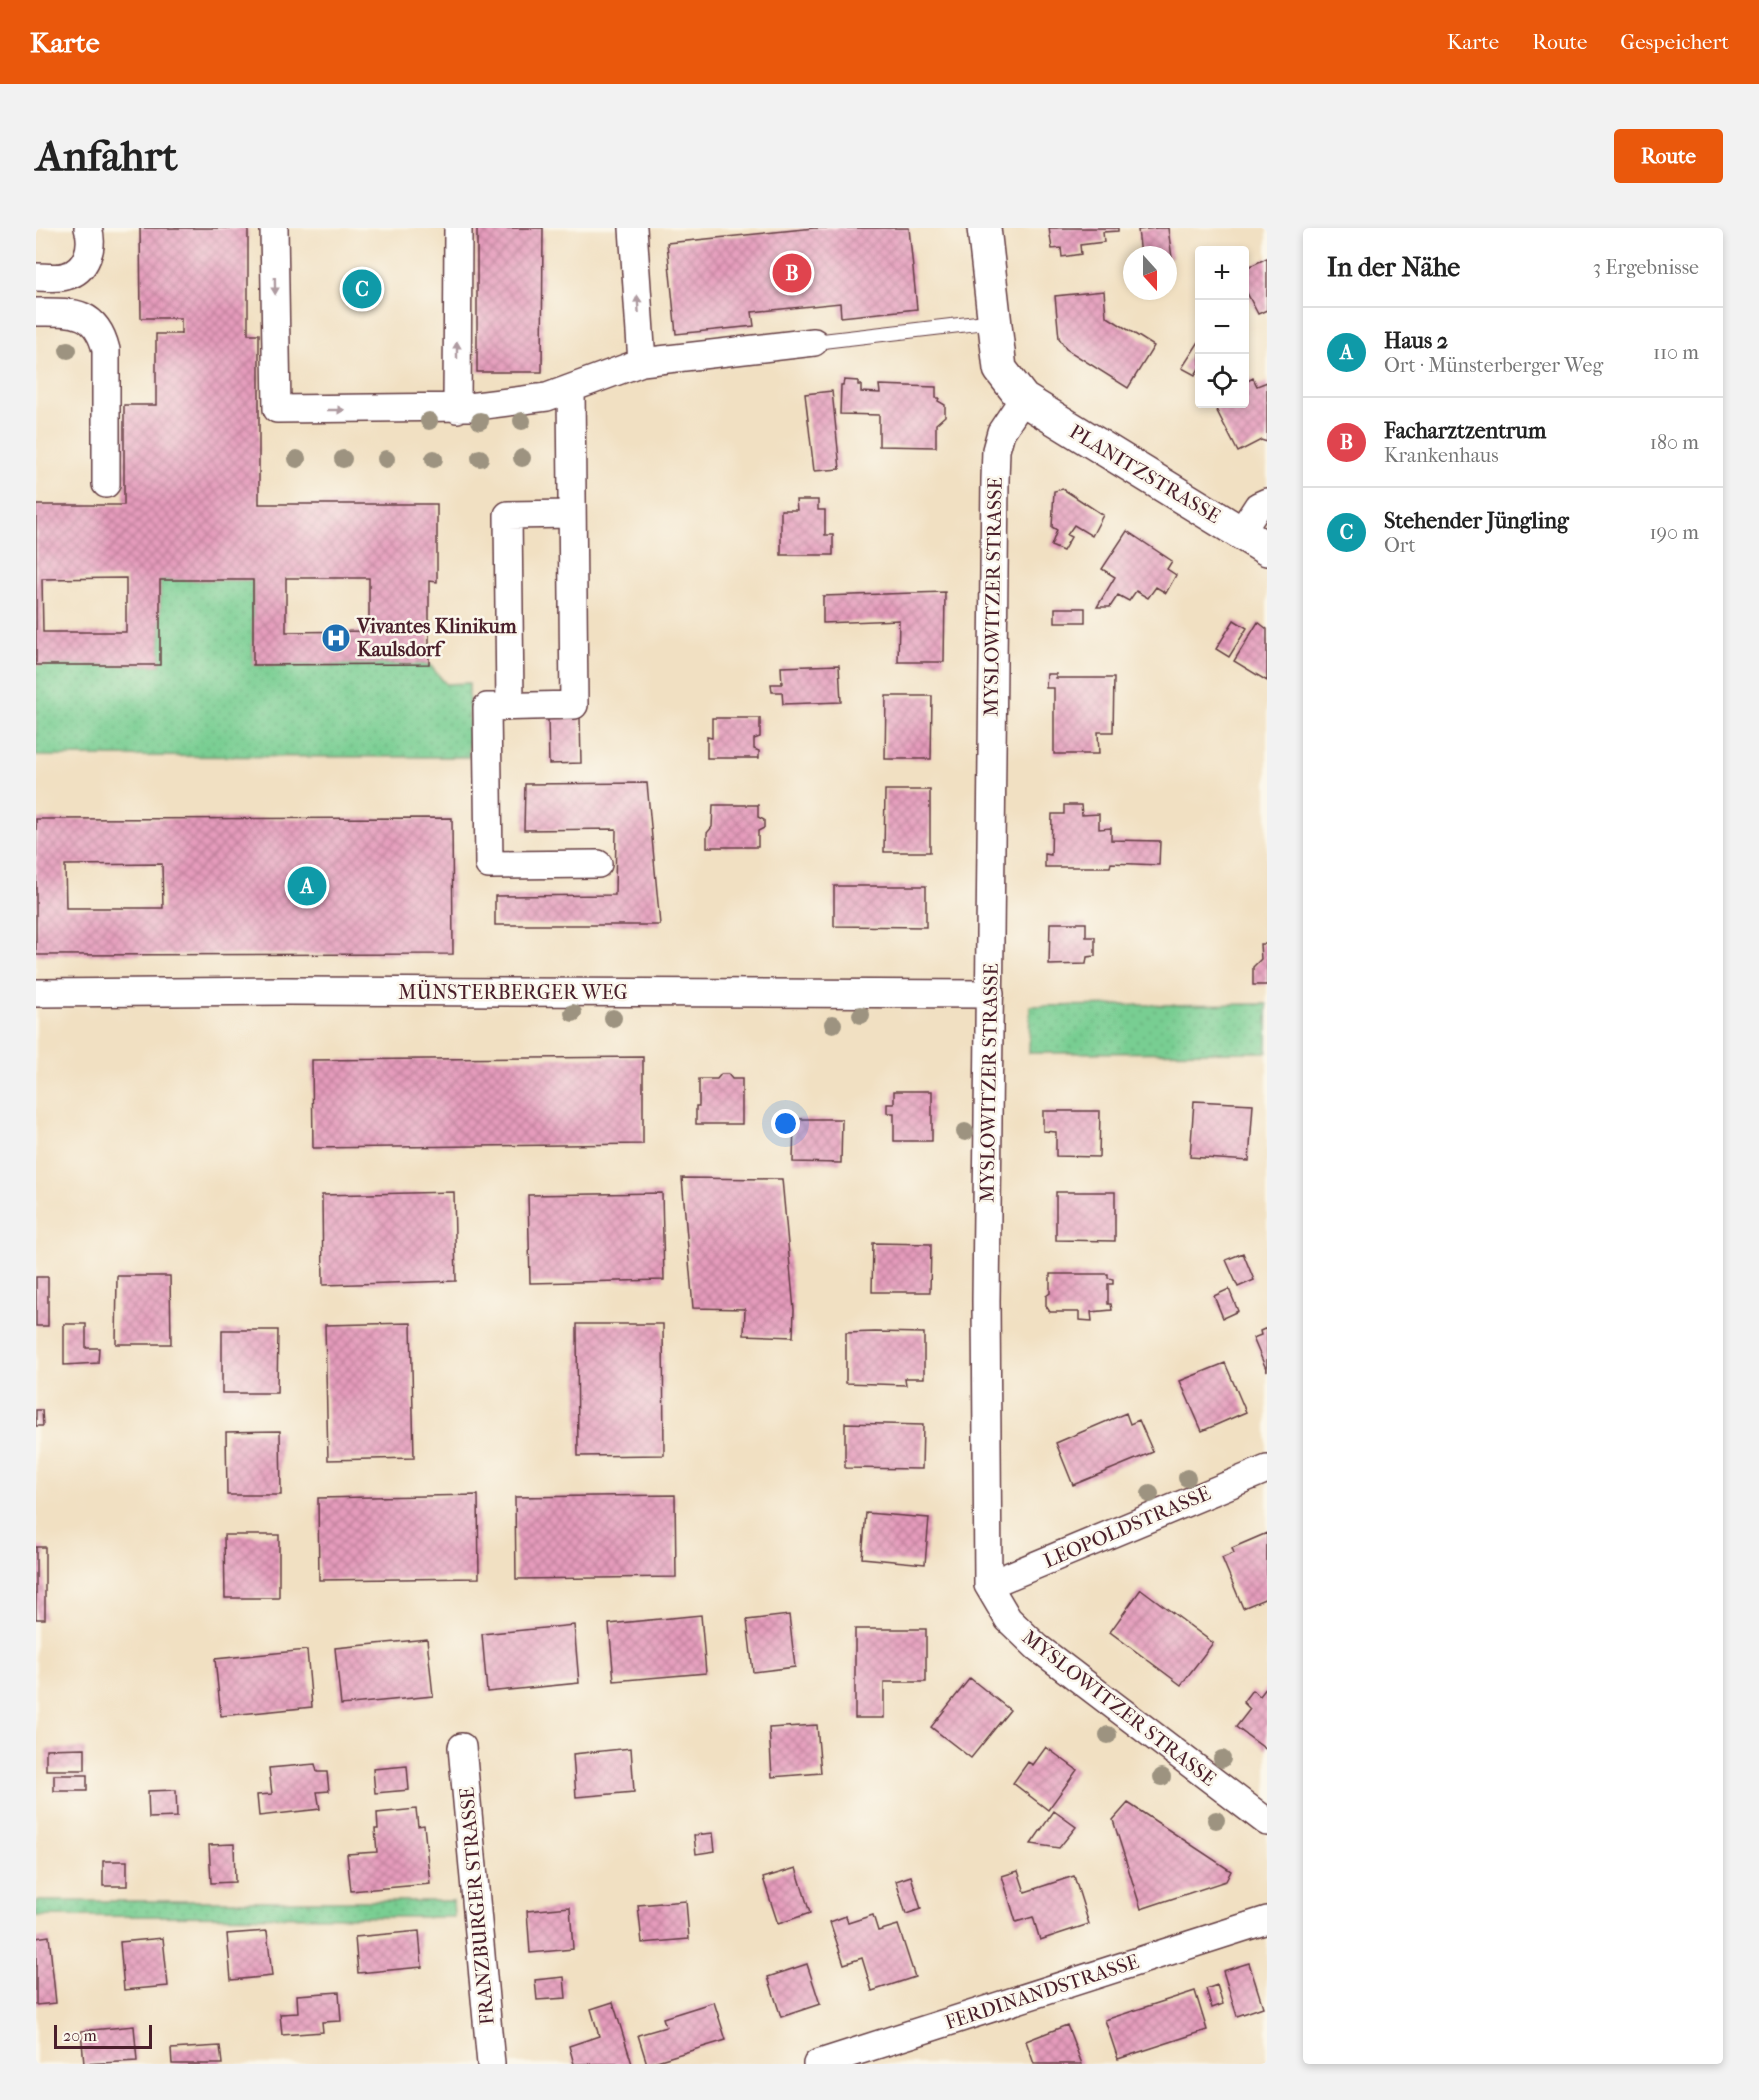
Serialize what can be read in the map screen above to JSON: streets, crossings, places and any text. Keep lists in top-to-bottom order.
{
  "streets": {
    "street": [
      "PLANITZSTRASSE",
      "MYSLOWITZER STRASSE",
      "MÜNSTERBERGER WEG",
      "LEOPOLDSTRASSE",
      "FRANZBURGER STRASSE",
      "FERDINANDSTRASSE"
    ]
  },
  "crossings": [
    ["PLANITZSTRASSE", "MYSLOWITZER STRASSE"],
    ["MYSLOWITZER STRASSE", "MÜNSTERBERGER WEG"],
    ["MYSLOWITZER STRASSE", "LEOPOLDSTRASSE"]
  ],
  "places": {
    "hospital": ["Vivantes Klinikum Kaulsdorf"]
  },
  "scale_bar": "20 m",
  "north": "bottom",
  "page": {
    "header": "Karte",
    "nav": ["Karte", "Route", "Gespeichert"],
    "buttons": "Route",
    "title": "Anfahrt",
    "heading": ["In der Nähe", "3 Ergebnisse"],
    "map_buttons": ["+", "−"],
    "pins": ["B", "C", "A"],
    "list": [
      {
        "mark": "A",
        "name": "Haus 2",
        "note": "Ort · Münsterberger Weg",
        "value": "110 m"
      },
      {
        "mark": "B",
        "name": "Facharztzentrum",
        "note": "Krankenhaus",
        "value": "180 m"
      },
      {
        "mark": "C",
        "name": "Stehender Jüngling",
        "note": "Ort",
        "value": "190 m"
      }
    ],
    "scale": "20 m"
  }
}
